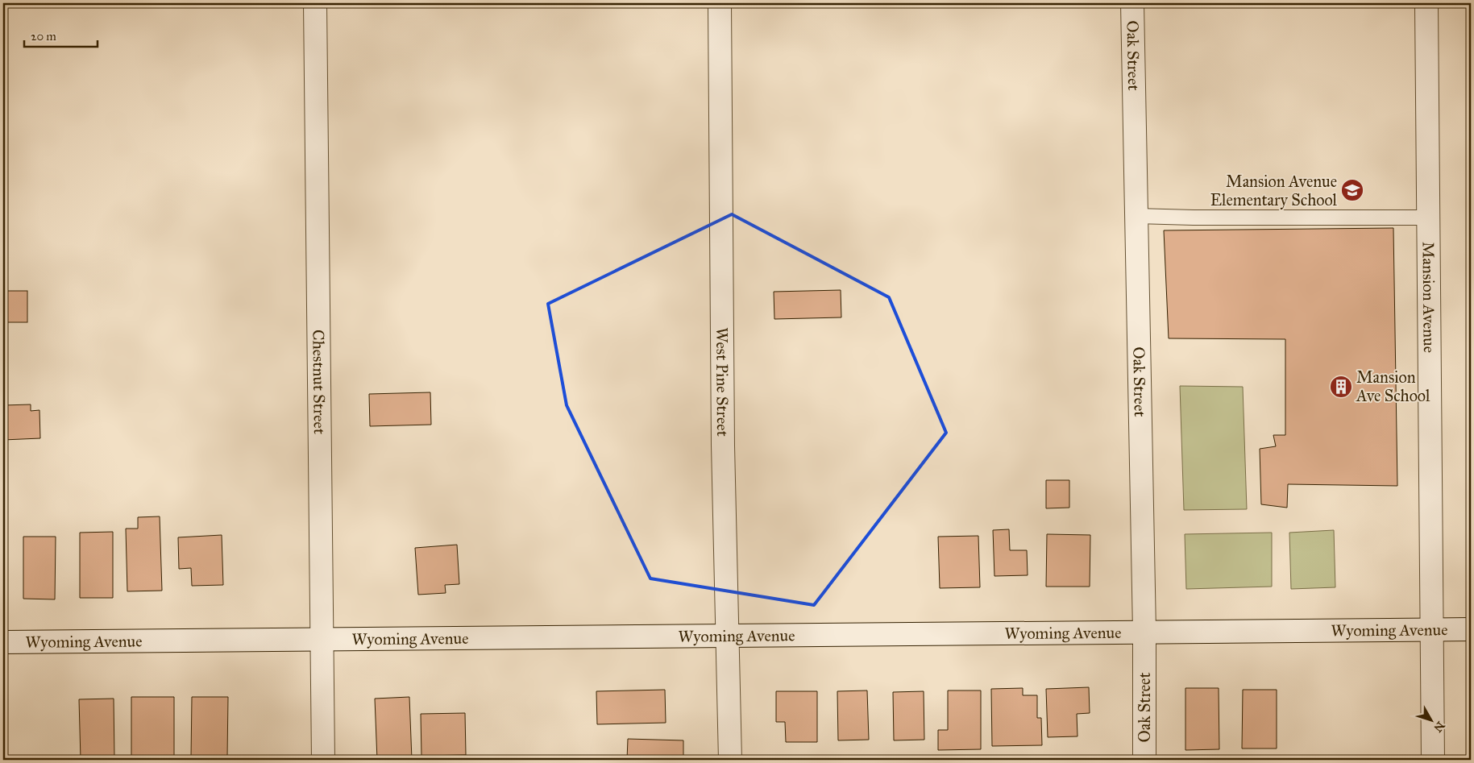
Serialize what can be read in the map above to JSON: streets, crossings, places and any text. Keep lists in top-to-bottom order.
{
  "streets": {
    "street": [
      "Oak Street",
      "Mansion Avenue",
      "Chestnut Street",
      "West Pine Street",
      "Wyoming Avenue"
    ]
  },
  "crossings": [
    ["Oak Street", "Wyoming Avenue"],
    ["Mansion Avenue", "Wyoming Avenue"],
    ["Chestnut Street", "Wyoming Avenue"],
    ["West Pine Street", "Wyoming Avenue"]
  ],
  "places": {
    "school or university": ["Mansion Avenue Elementary School"],
    "building": ["Mansion Ave School"]
  },
  "scale_bar": "20 m",
  "north": "bottom right"
}
